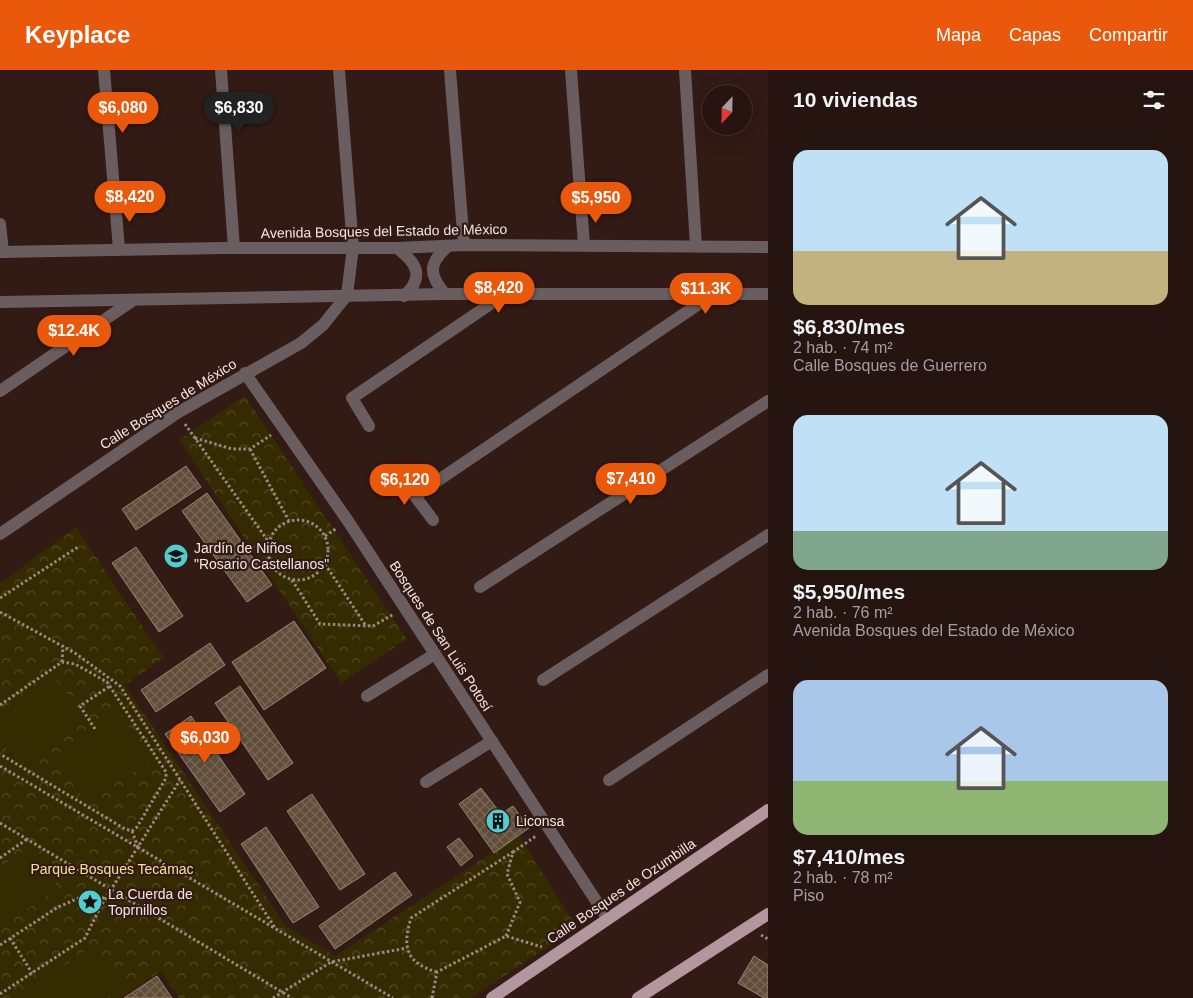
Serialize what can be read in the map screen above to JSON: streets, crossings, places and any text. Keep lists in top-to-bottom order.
{
  "streets": {
    "main road": ["Calle Bosques de Ozumbilla"],
    "street": ["Avenida Bosques del Estado de México", "Calle Bosques de México", "Bosques de San Luis Potosí"]
  },
  "crossings": [
    ["Calle Bosques de México", "Bosques de San Luis Potosí"],
    ["Bosques de San Luis Potosí", "Calle Bosques de Ozumbilla"]
  ],
  "parks": ["Parque Bosques Tecámac"],
  "places": {
    "school or university": ["Jardín de Niños \"Rosario Castellanos\""],
    "building": ["Liconsa"],
    "place": ["La Cuerda de Toprnillos"]
  },
  "north": "bottom",
  "page": {
    "header": "Keyplace",
    "nav": ["Mapa", "Capas", "Compartir"],
    "heading": "10 viviendas",
    "price": [
      "$6,080",
      "$6,830",
      "$8,420",
      "$5,950",
      "$8,420",
      "$11.3K",
      "$12.4K",
      "$7,410",
      "$6,120",
      "$6,030"
    ],
    "list": [
      {
        "name": "$6,830/mes",
        "note": "2 hab. · 74 m² · Calle Bosques de Guerrero"
      },
      {
        "name": "$5,950/mes",
        "note": "2 hab. · 76 m² · Avenida Bosques del Estado de México"
      },
      {
        "name": "$7,410/mes",
        "note": "2 hab. · 78 m² · Piso"
      }
    ]
  }
}
